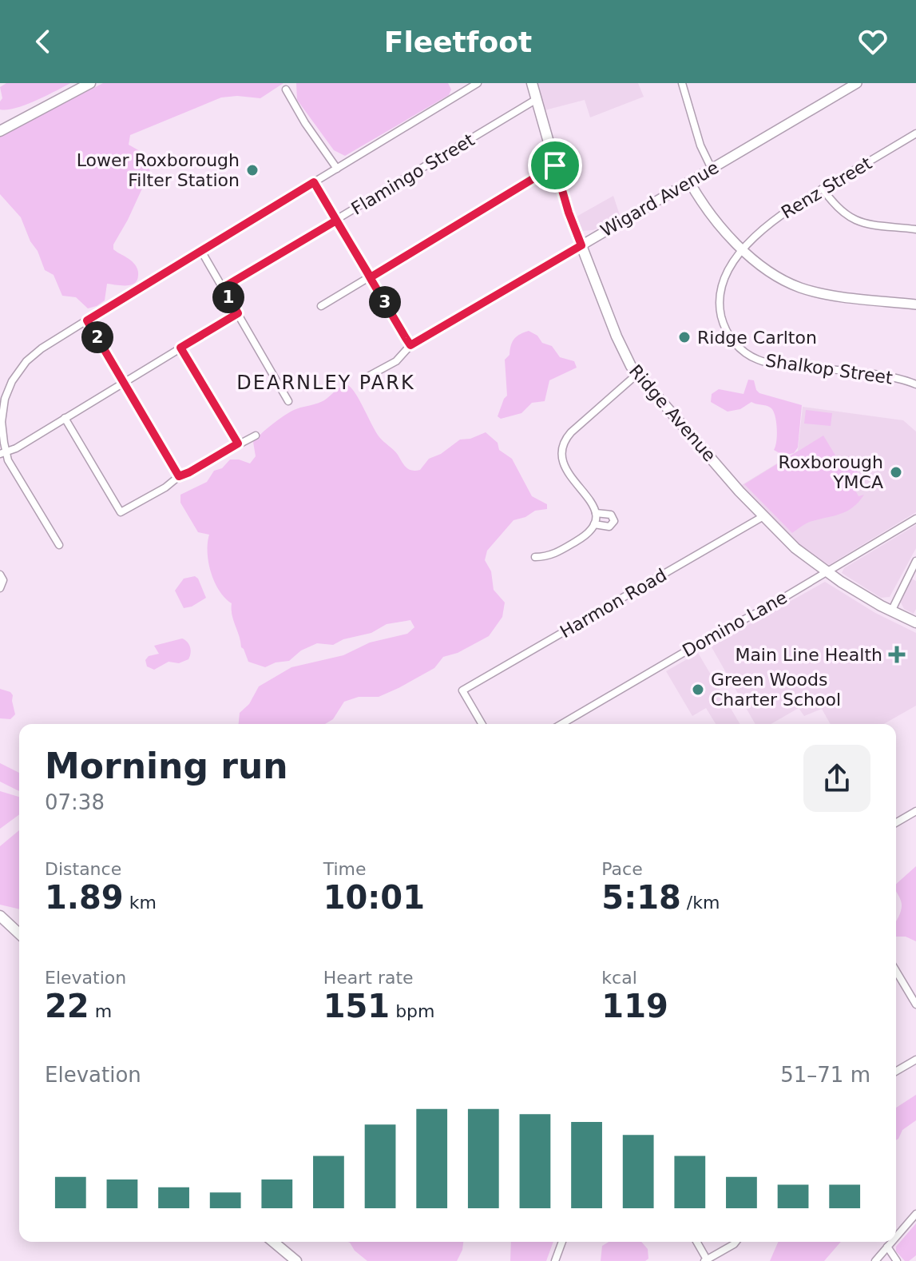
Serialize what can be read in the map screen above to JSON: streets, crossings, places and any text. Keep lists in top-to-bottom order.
{
  "streets": {
    "main road": ["Ridge Avenue"],
    "street": [
      "Flamingo Street",
      "Renz Street",
      "Wigard Avenue",
      "Shalkop Street",
      "Harmon Road",
      "Domino Lane"
    ]
  },
  "crossings": [
    ["Flamingo Street", "Ridge Avenue"],
    ["Renz Street", "Shalkop Street"],
    ["Wigard Avenue", "Ridge Avenue"],
    ["Ridge Avenue", "Harmon Road"],
    ["Ridge Avenue", "Domino Lane"]
  ],
  "districts": ["DEARNLEY PARK"],
  "places": {
    "other": [
      "Lower Roxborough Filter Station",
      "Ridge Carlton",
      "Roxborough YMCA",
      "Green Woods Charter School"
    ],
    "health": ["Main Line Health"]
  },
  "page": {
    "header": "Fleetfoot",
    "pins": ["1", "3", "2"],
    "heading": ["Morning run", "07:38"],
    "stats": [
      ["Distance", "1.89 km"],
      ["Time", "10:01"],
      ["Pace", "5:18 /km"],
      ["Elevation", "22 m"],
      ["Heart rate", "151 bpm"],
      ["kcal", "119"]
    ],
    "chart": ["Elevation", "51–71 m"]
  }
}
